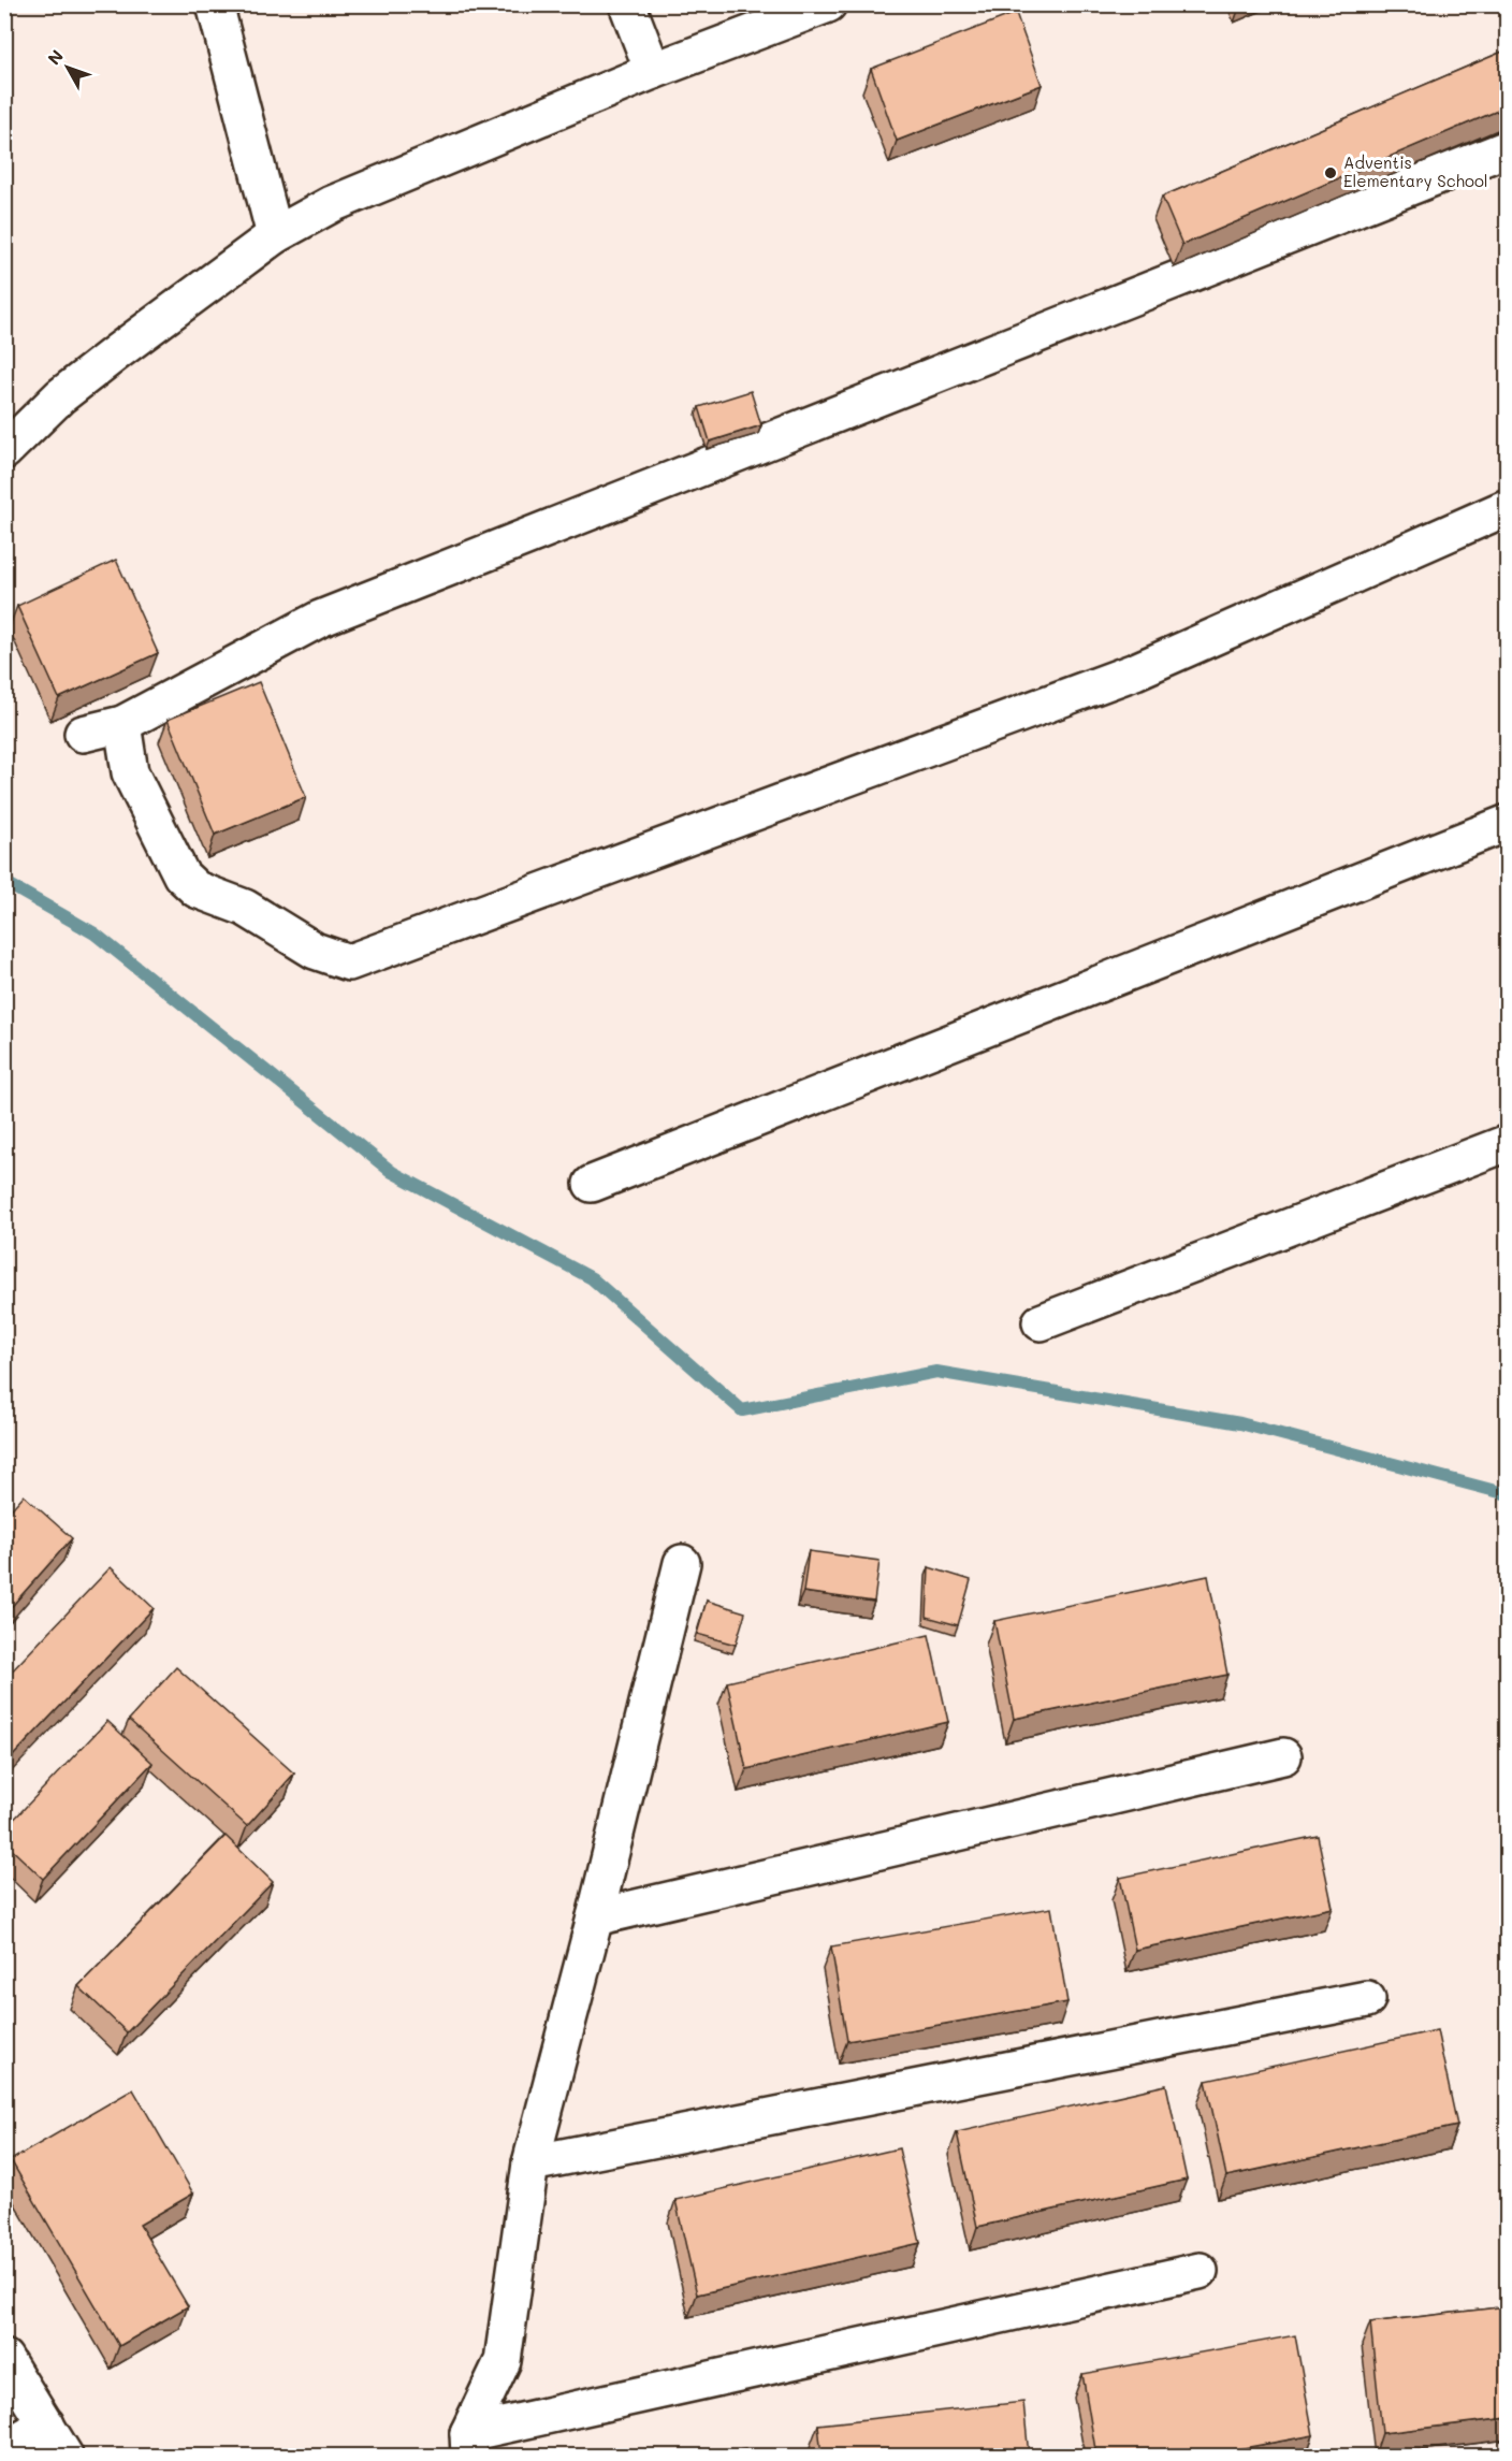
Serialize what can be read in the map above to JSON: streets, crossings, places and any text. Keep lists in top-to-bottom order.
{
  "places": ["Adventis Elementary School"],
  "north": "top left"
}
